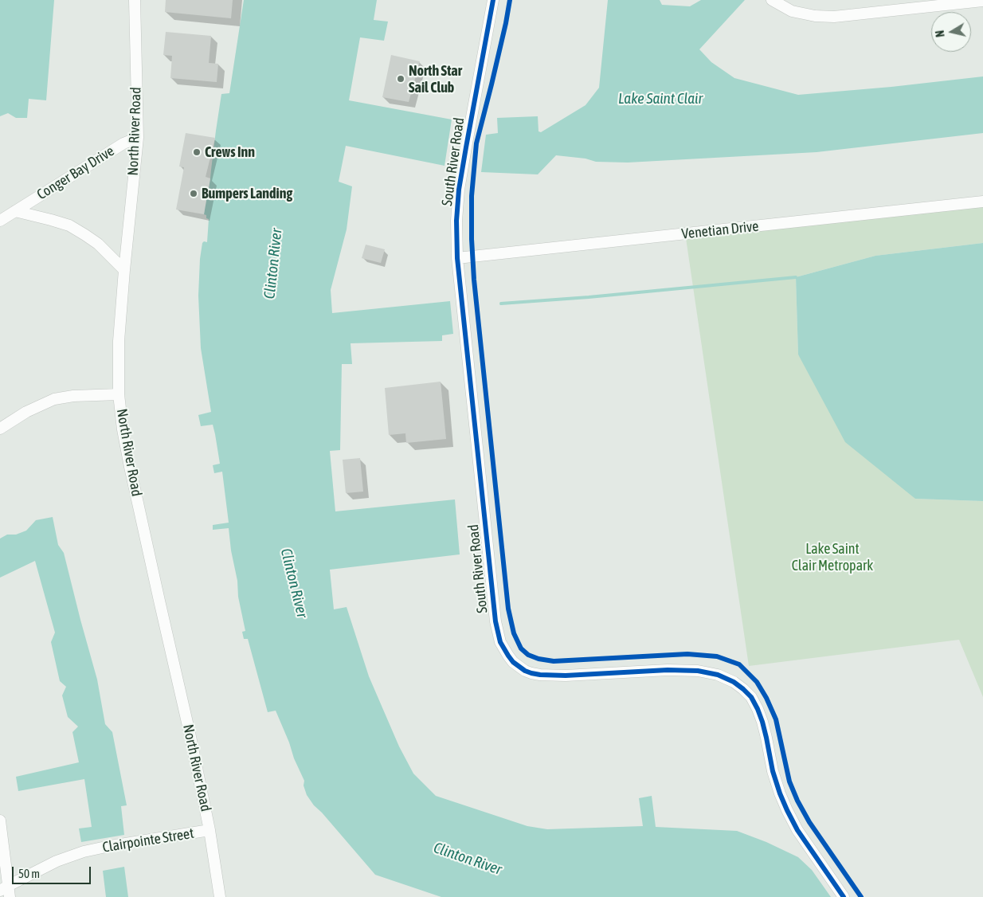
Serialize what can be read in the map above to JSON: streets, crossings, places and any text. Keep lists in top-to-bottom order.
{
  "streets": {
    "street": [
      "North River Road",
      "South River Road",
      "Conger Bay Drive",
      "Venetian Drive",
      "Clairpointe Street"
    ]
  },
  "crossings": [
    ["North River Road", "Conger Bay Drive"],
    ["North River Road", "Clairpointe Street"],
    ["South River Road", "Venetian Drive"]
  ],
  "water": ["Lake Saint Clair", "Clinton River"],
  "parks": ["Lake Saint Clair Metropark"],
  "places": ["North Star Sail Club", "Crews Inn", "Bumpers Landing"],
  "scale_bar": "50 m",
  "north": "left"
}
